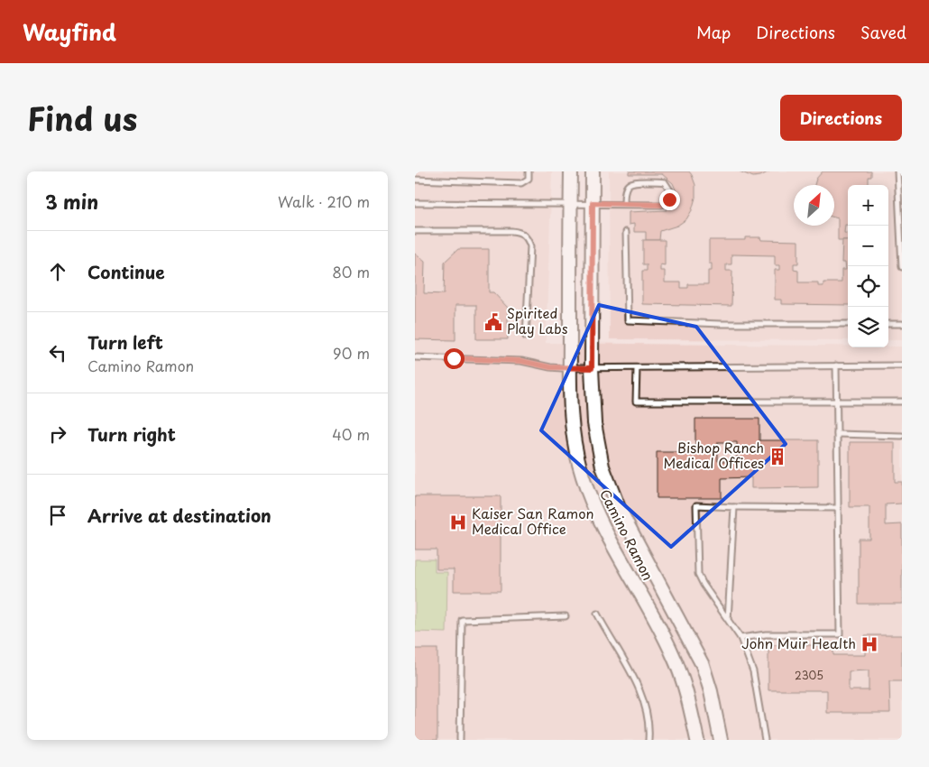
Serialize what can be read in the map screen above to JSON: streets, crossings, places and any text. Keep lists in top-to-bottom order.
{
  "streets": {
    "street": ["Camino Ramon"]
  },
  "places": {
    "public building": ["Spirited Play Labs"],
    "building": ["Bishop Ranch Medical Offices"],
    "hospital": ["Kaiser San Ramon Medical Office", "John Muir Health"]
  },
  "house_numbers": ["2305"],
  "north": "top right",
  "page": {
    "header": "Wayfind",
    "nav": ["Map", "Directions", "Saved"],
    "title": "Find us",
    "buttons": "Directions",
    "heading": ["3 min", "Walk · 210 m"],
    "map_buttons": ["+", "−"],
    "list": [
      ["Continue", "80 m"],
      ["Turn left", "Camino Ramon", "90 m"],
      ["Turn right", "40 m"],
      "Arrive at destination"
    ]
  }
}
